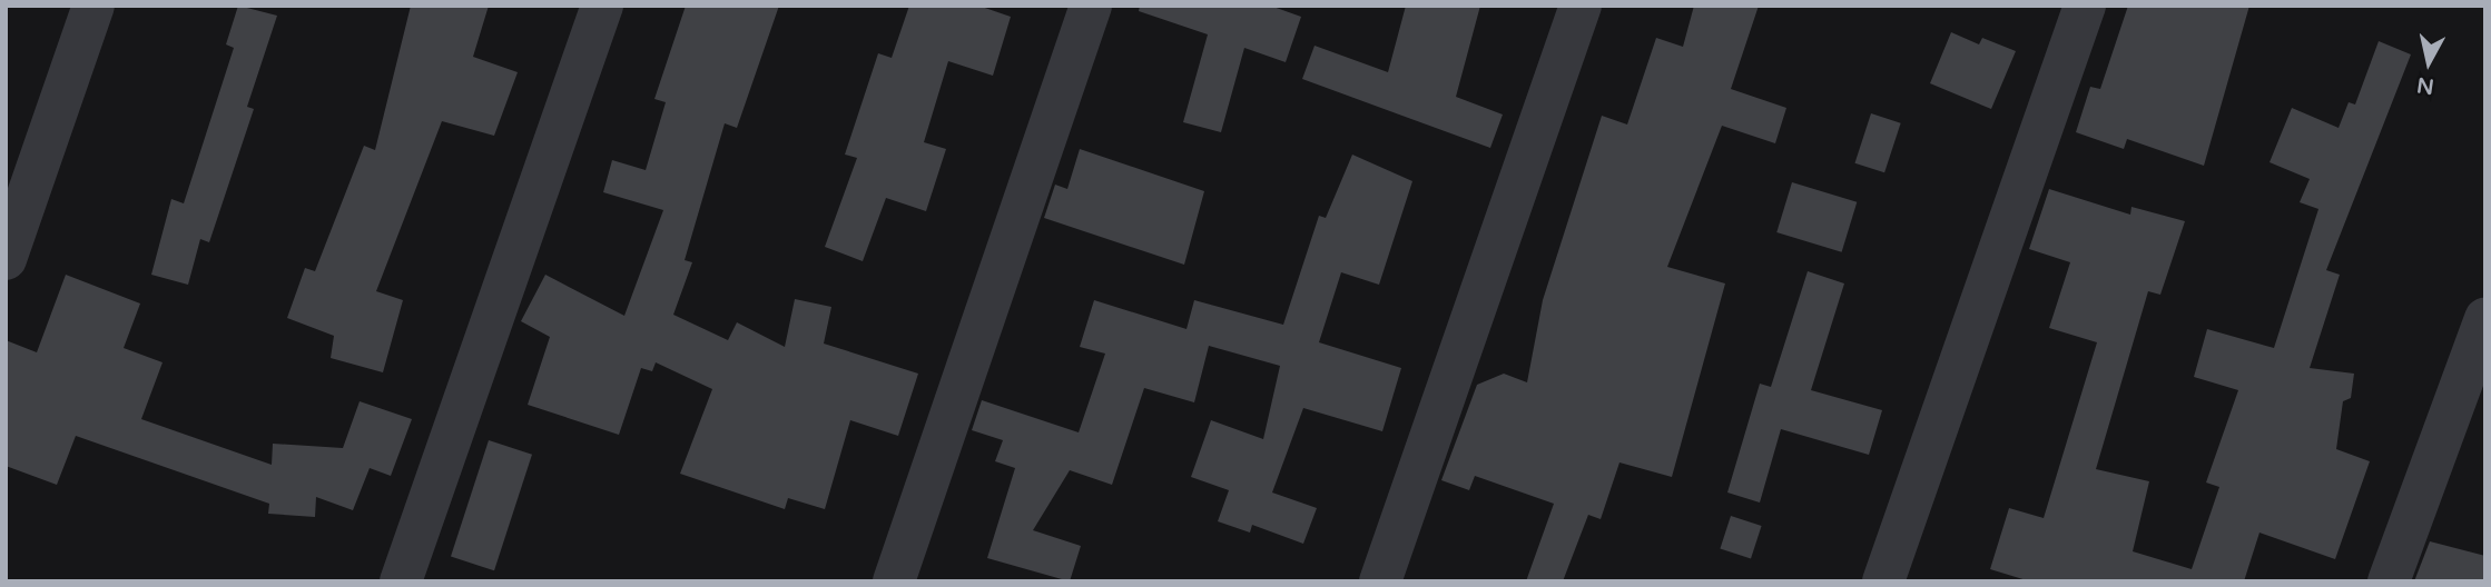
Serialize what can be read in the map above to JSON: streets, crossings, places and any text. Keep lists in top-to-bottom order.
{
  "north": "bottom"
}
